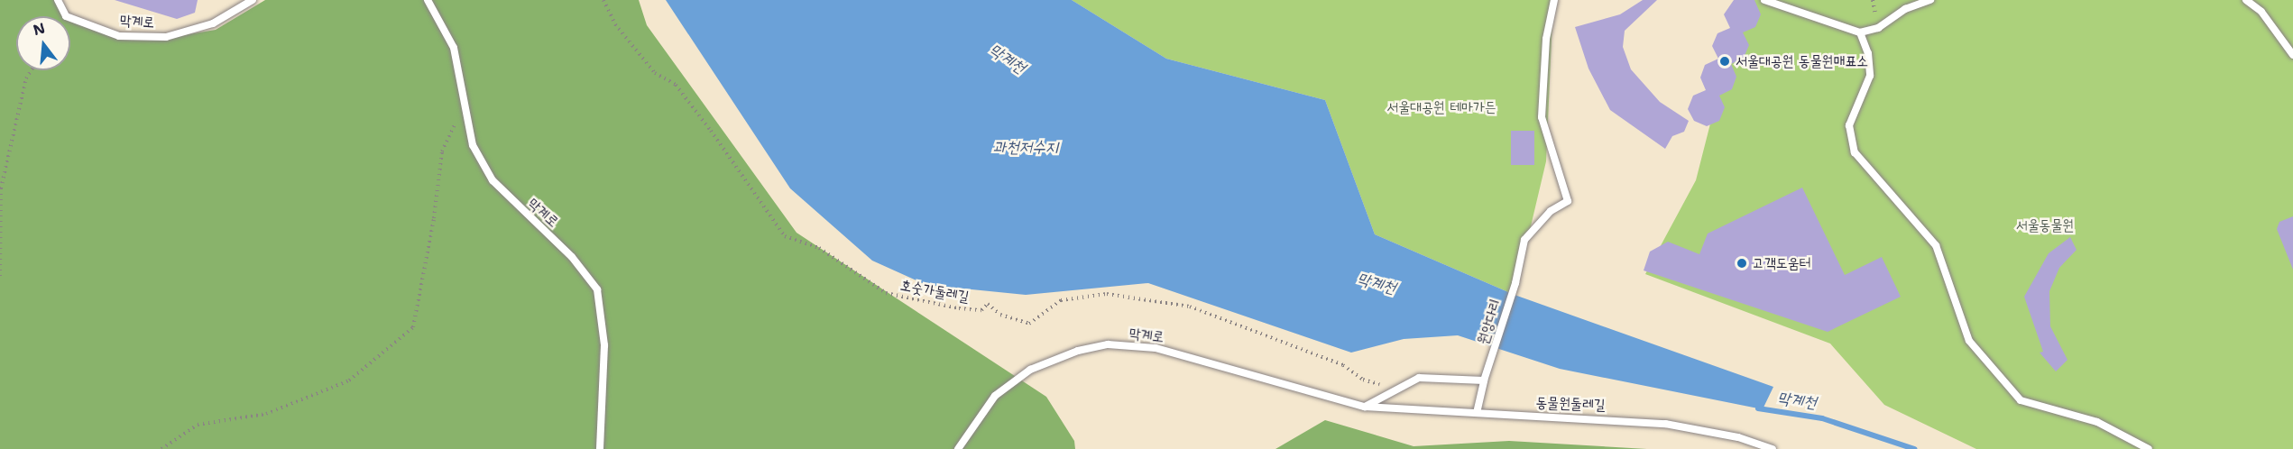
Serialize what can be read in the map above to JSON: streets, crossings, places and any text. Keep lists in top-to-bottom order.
{
  "streets": {
    "lane": ["막계로", "원앙다리", "동물원둘레길"],
    "path": ["호숫가둘레길"]
  },
  "crossings": [
    ["막계로", "동물원둘레길"],
    ["원앙다리", "동물원둘레길"]
  ],
  "water": ["막계천", "과천저수지"],
  "parks": ["서울대공원 테마가든", "서울동물원"],
  "places": ["서울대공원 동물원매표소", "고객도움터"],
  "north": "top"
}
